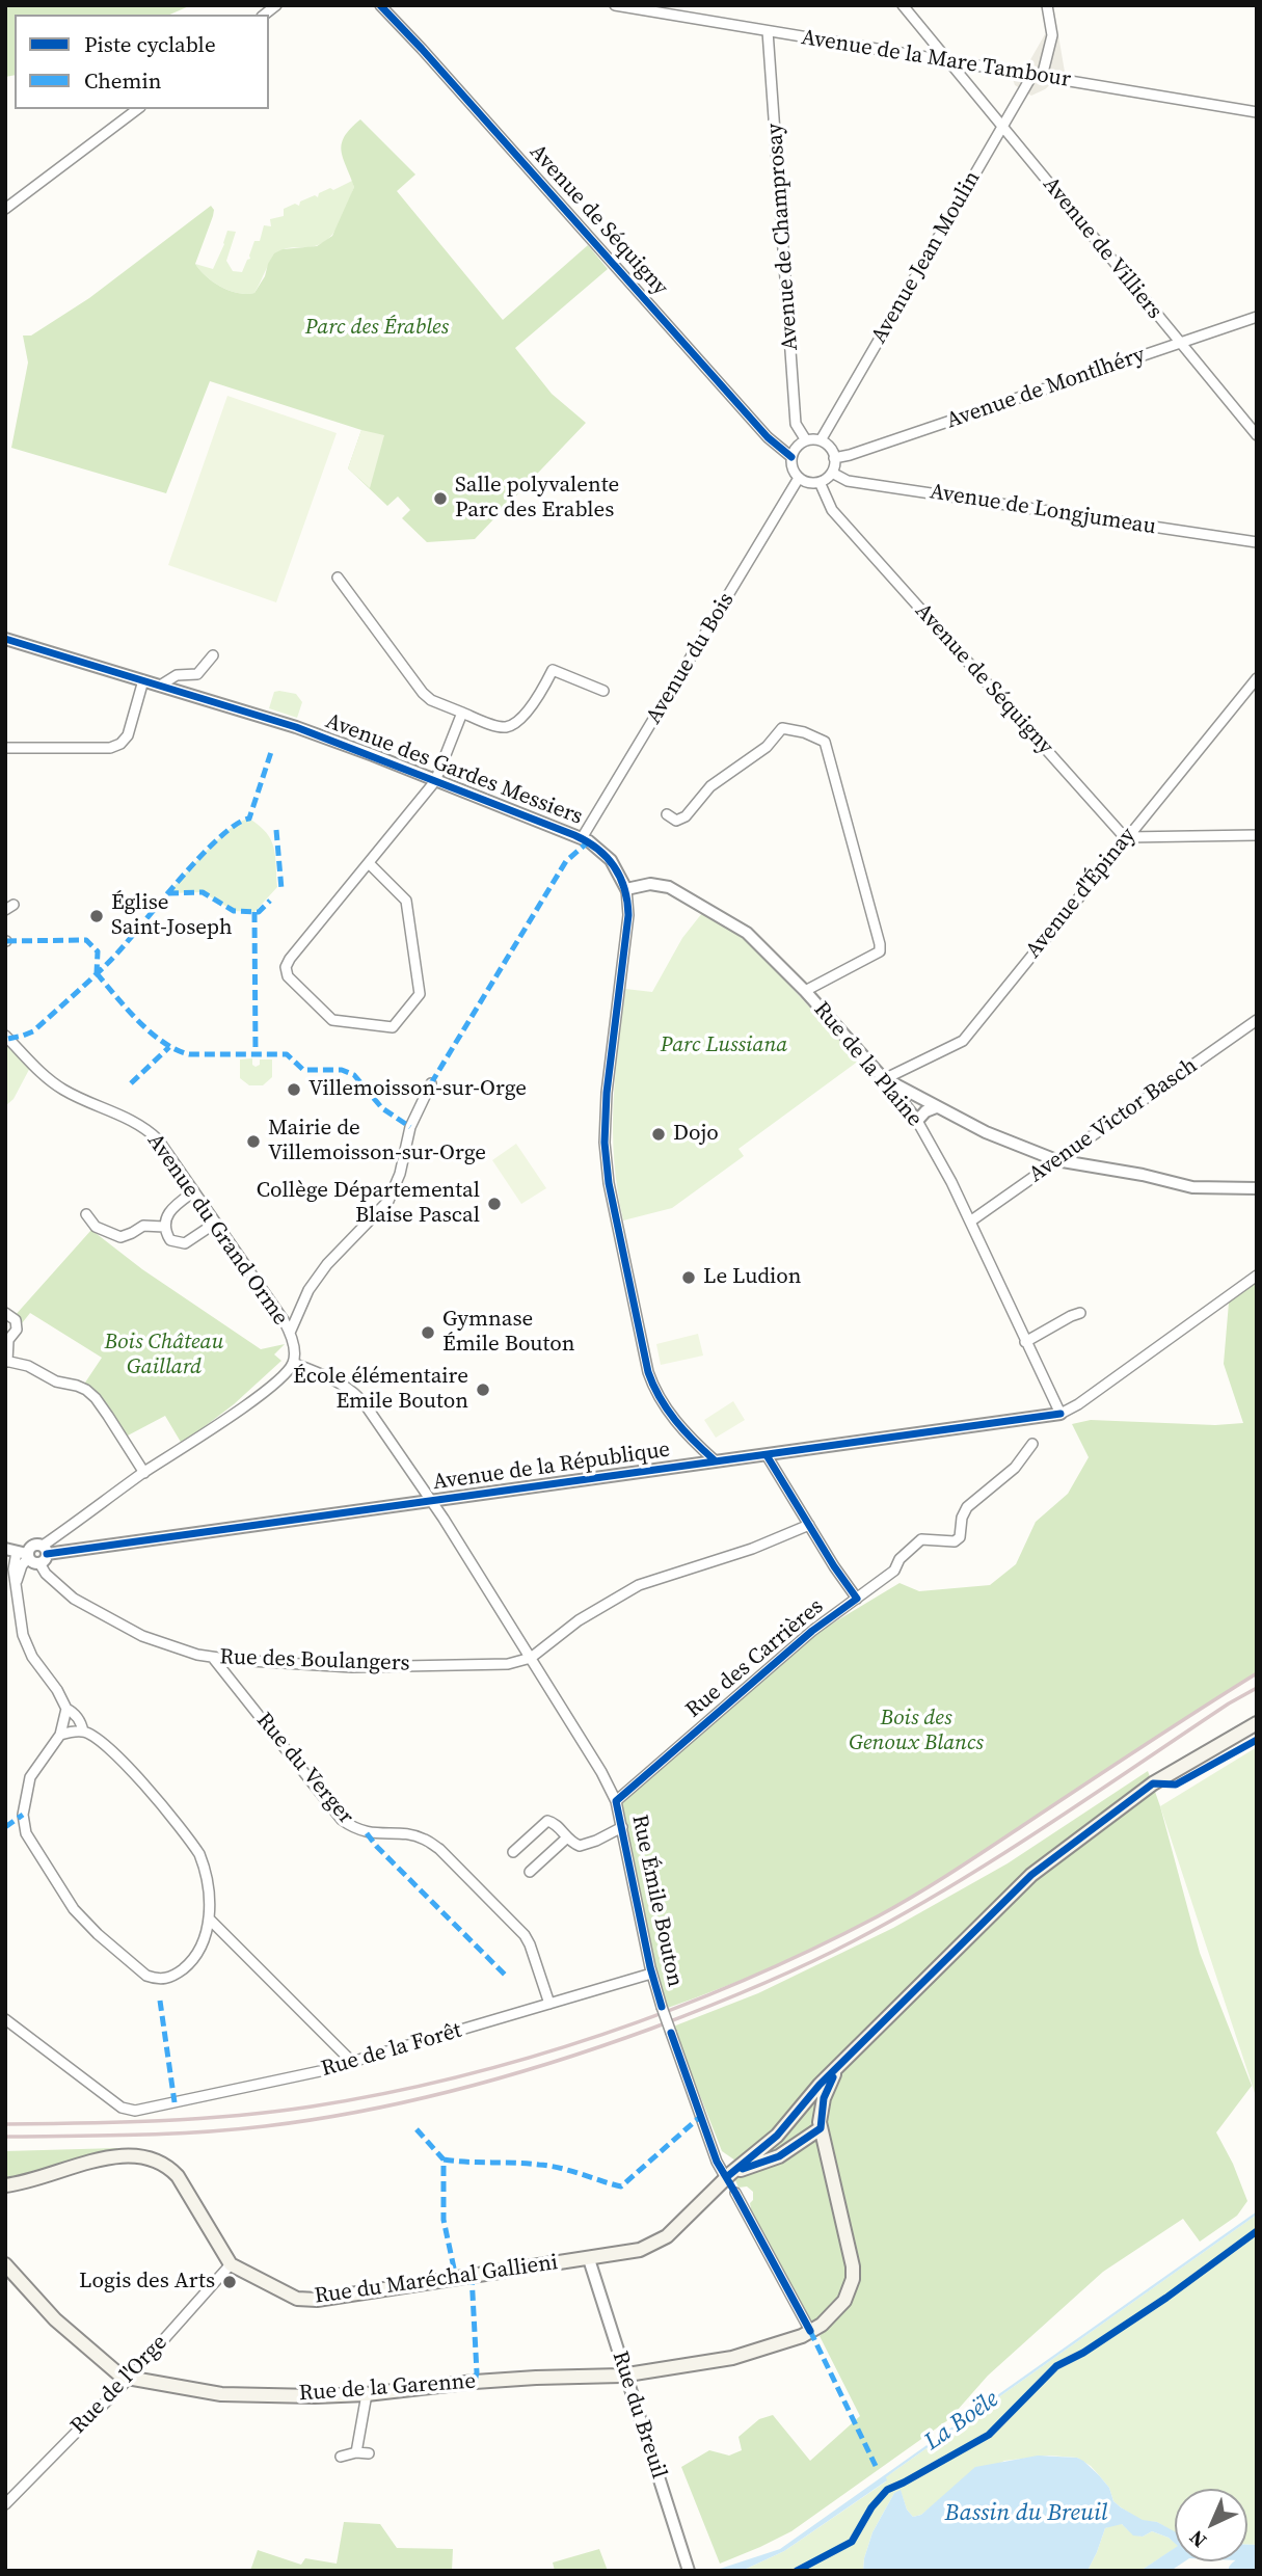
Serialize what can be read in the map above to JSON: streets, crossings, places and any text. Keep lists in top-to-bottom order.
{
  "streets": {
    "main road": ["Rue du Maréchal Gallieni", "Rue de la Garenne"],
    "street": [
      "Avenue de la Mare Tambour",
      "Avenue de Séquigny",
      "Avenue de Champrosay",
      "Avenue de Villiers",
      "Avenue Jean Moulin",
      "Avenue de Montlhéry",
      "Avenue de Longjumeau",
      "Avenue du Bois",
      "Avenue des Gardes Messiers",
      "Avenue d'Épinay",
      "Rue de la Plaine",
      "Avenue Victor Basch",
      "Avenue du Grand Orme",
      "Avenue de la République",
      "Rue des Carrières",
      "Rue des Boulangers",
      "Rue du Verger",
      "Rue Émile Bouton",
      "Rue de la Forêt",
      "Rue de l'Orge",
      "Rue du Breuil"
    ]
  },
  "crossings": [
    ["Avenue de la Mare Tambour", "Avenue de Champrosay"],
    ["Avenue de la Mare Tambour", "Avenue de Villiers"],
    ["Avenue de la Mare Tambour", "Avenue Jean Moulin"],
    ["Avenue de Séquigny", "Avenue de Champrosay"],
    ["Avenue de Séquigny", "Avenue Jean Moulin"],
    ["Avenue de Séquigny", "Avenue de Montlhéry"],
    ["Avenue de Séquigny", "Avenue de Longjumeau"],
    ["Avenue de Séquigny", "Avenue du Bois"],
    ["Avenue de Séquigny", "Avenue d'Épinay"],
    ["Avenue de Champrosay", "Avenue Jean Moulin"],
    ["Avenue de Champrosay", "Avenue de Montlhéry"],
    ["Avenue de Champrosay", "Avenue de Longjumeau"],
    ["Avenue de Champrosay", "Avenue du Bois"],
    ["Avenue de Villiers", "Avenue Jean Moulin"],
    ["Avenue de Villiers", "Avenue de Montlhéry"],
    ["Avenue Jean Moulin", "Avenue de Montlhéry"],
    ["Avenue Jean Moulin", "Avenue de Longjumeau"],
    ["Avenue Jean Moulin", "Avenue du Bois"],
    ["Avenue de Montlhéry", "Avenue de Longjumeau"],
    ["Avenue de Montlhéry", "Avenue du Bois"],
    ["Avenue de Longjumeau", "Avenue du Bois"],
    ["Avenue du Bois", "Avenue des Gardes Messiers"],
    ["Avenue des Gardes Messiers", "Rue de la Plaine"],
    ["Avenue des Gardes Messiers", "Avenue de la République"],
    ["Avenue d'Épinay", "Rue de la Plaine"],
    ["Rue de la Plaine", "Avenue Victor Basch"],
    ["Rue de la Plaine", "Avenue de la République"],
    ["Avenue du Grand Orme", "Rue Émile Bouton"],
    ["Avenue de la République", "Rue des Carrières"],
    ["Avenue de la République", "Rue des Boulangers"],
    ["Avenue de la République", "Rue Émile Bouton"],
    ["Rue des Carrières", "Rue Émile Bouton"],
    ["Rue des Boulangers", "Rue du Verger"],
    ["Rue des Boulangers", "Rue Émile Bouton"],
    ["Rue du Verger", "Rue de la Forêt"],
    ["Rue Émile Bouton", "Rue de la Forêt"],
    ["Rue Émile Bouton", "Rue du Maréchal Gallieni"],
    ["Rue du Maréchal Gallieni", "Rue de l'Orge"],
    ["Rue du Maréchal Gallieni", "Rue de la Garenne"],
    ["Rue du Maréchal Gallieni", "Rue du Breuil"],
    ["Rue de l'Orge", "Rue de la Garenne"],
    ["Rue de la Garenne", "Rue du Breuil"]
  ],
  "water": ["La Boële", "Bassin du Breuil"],
  "parks": [
    "Parc des Érables",
    "Parc Lussiana",
    "Bois Château Gaillard",
    "Bois des Genoux Blancs"
  ],
  "places": [
    "Salle polyvalente Parc des Erables",
    "Église Saint-Joseph",
    "Villemoisson-sur-Orge",
    "Dojo",
    "Mairie de Villemoisson-sur-Orge",
    "Collège Départemental Blaise Pascal",
    "Le Ludion",
    "Gymnase Émile Bouton",
    "École élémentaire Emile Bouton",
    "Logis des Arts"
  ],
  "legend": ["Piste cyclable", "Chemin"],
  "north": "bottom left"
}
